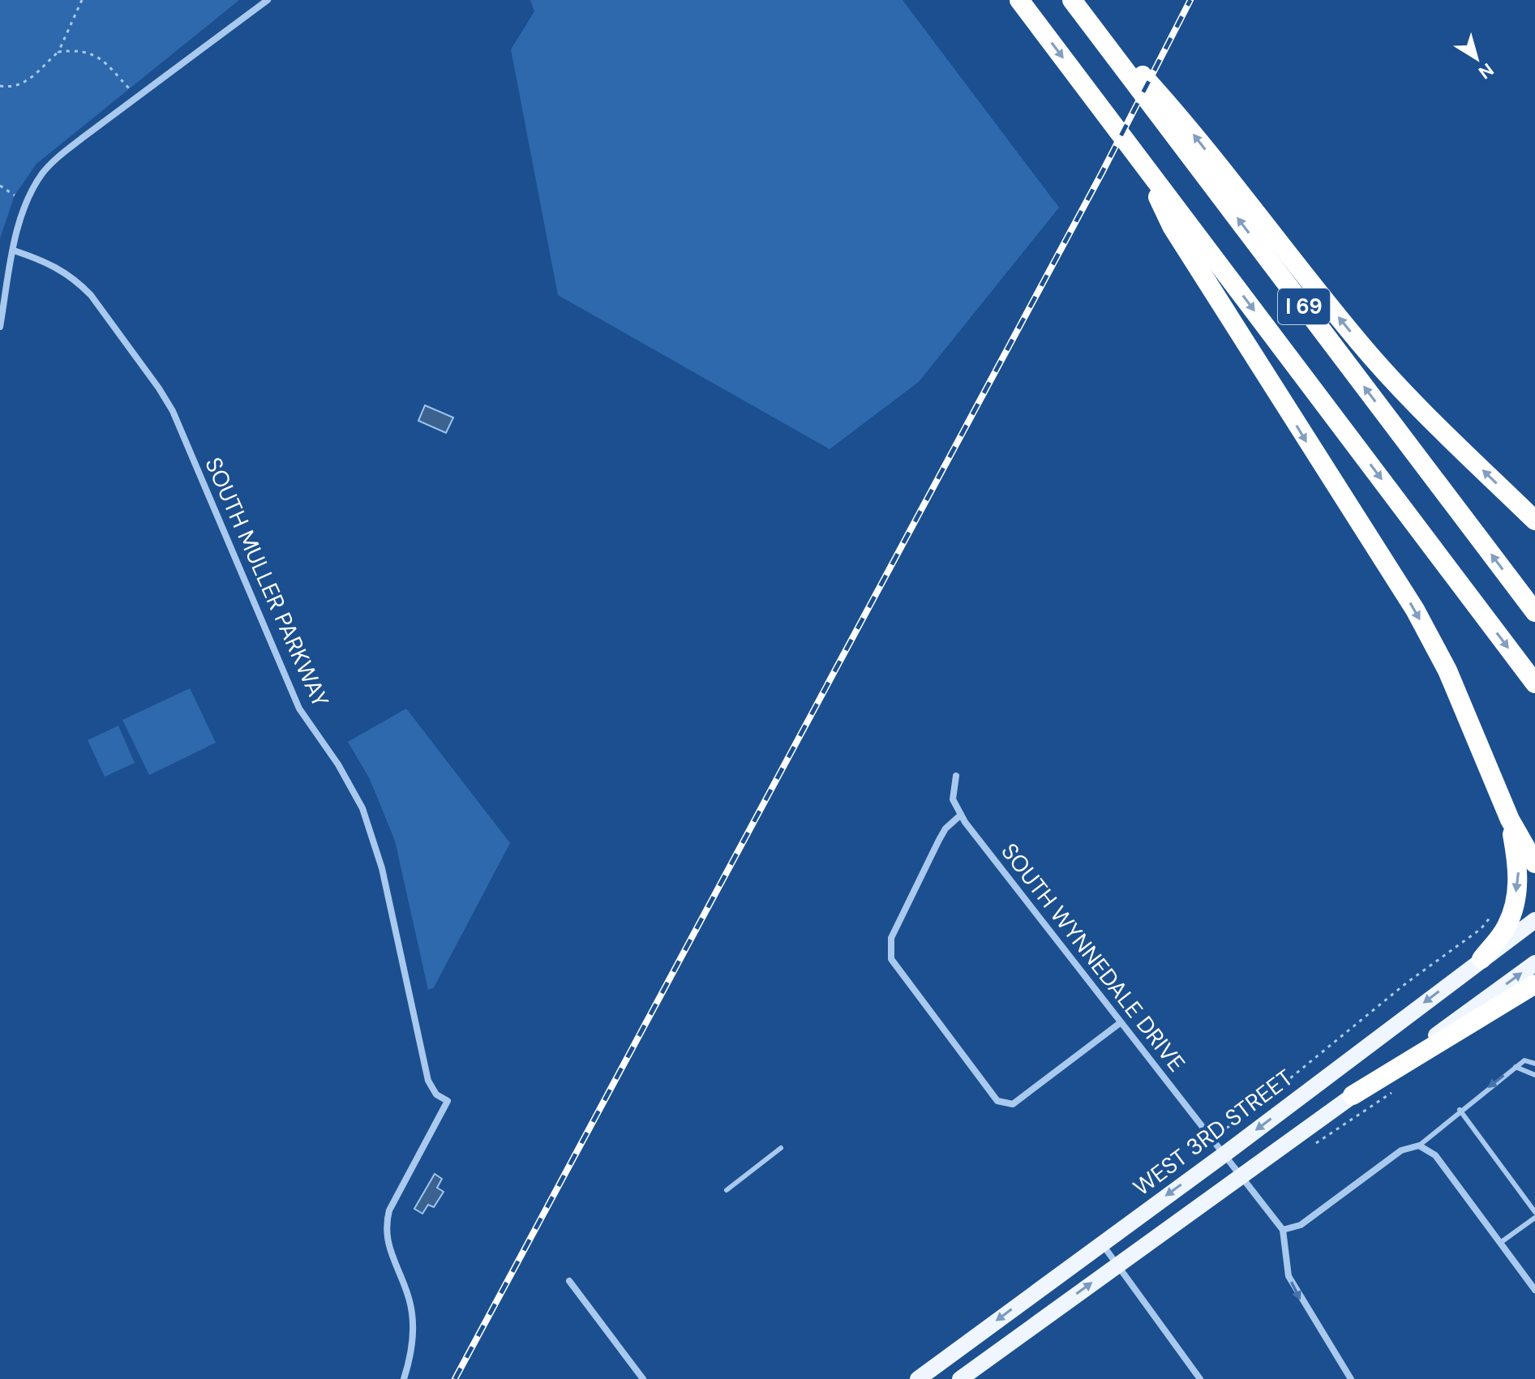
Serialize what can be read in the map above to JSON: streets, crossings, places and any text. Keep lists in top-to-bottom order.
{
  "streets": {
    "highway": ["I 69"],
    "main road": ["WEST 3RD STREET"],
    "street": ["SOUTH MULLER PARKWAY", "SOUTH WYNNEDALE DRIVE"]
  },
  "crossings": [
    ["SOUTH WYNNEDALE DRIVE", "WEST 3RD STREET"]
  ],
  "north": "bottom right"
}
